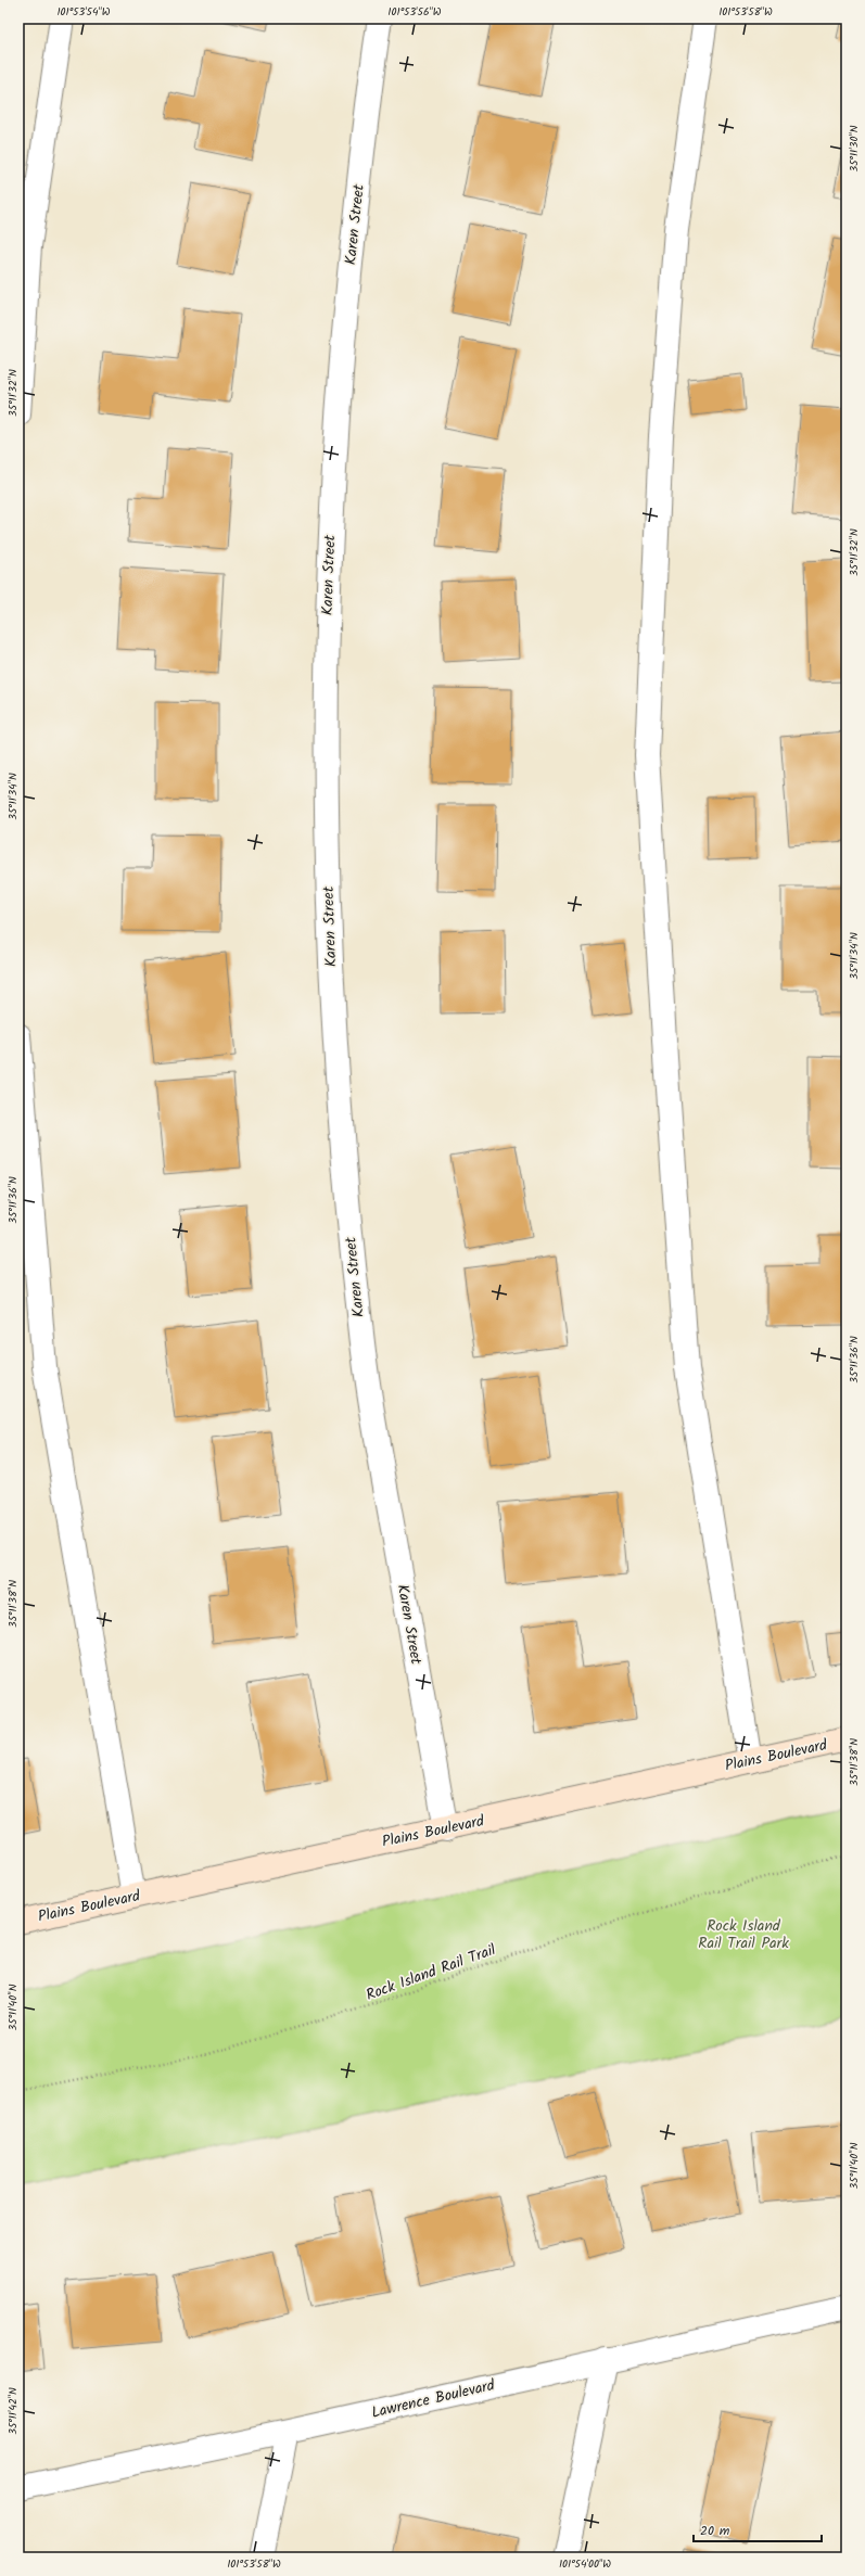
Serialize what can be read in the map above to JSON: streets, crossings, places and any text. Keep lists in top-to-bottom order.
{
  "streets": {
    "main road": ["Plains Boulevard"],
    "street": ["Karen Street", "Lawrence Boulevard"],
    "path": ["Rock Island Rail Trail"]
  },
  "crossings": [
    ["Karen Street", "Plains Boulevard"]
  ],
  "parks": ["Rock Island Rail Trail Park"],
  "scale_bar": "20 m",
  "coordinates": [
    "101°53'54\"W",
    "101°53'56\"W",
    "101°53'58\"W",
    "35°11'30\"N",
    "35°11'32\"N",
    "35°11'34\"N",
    "35°11'36\"N",
    "35°11'38\"N",
    "35°11'40\"N",
    "35°11'42\"N",
    "101°54'00\"W"
  ]
}
